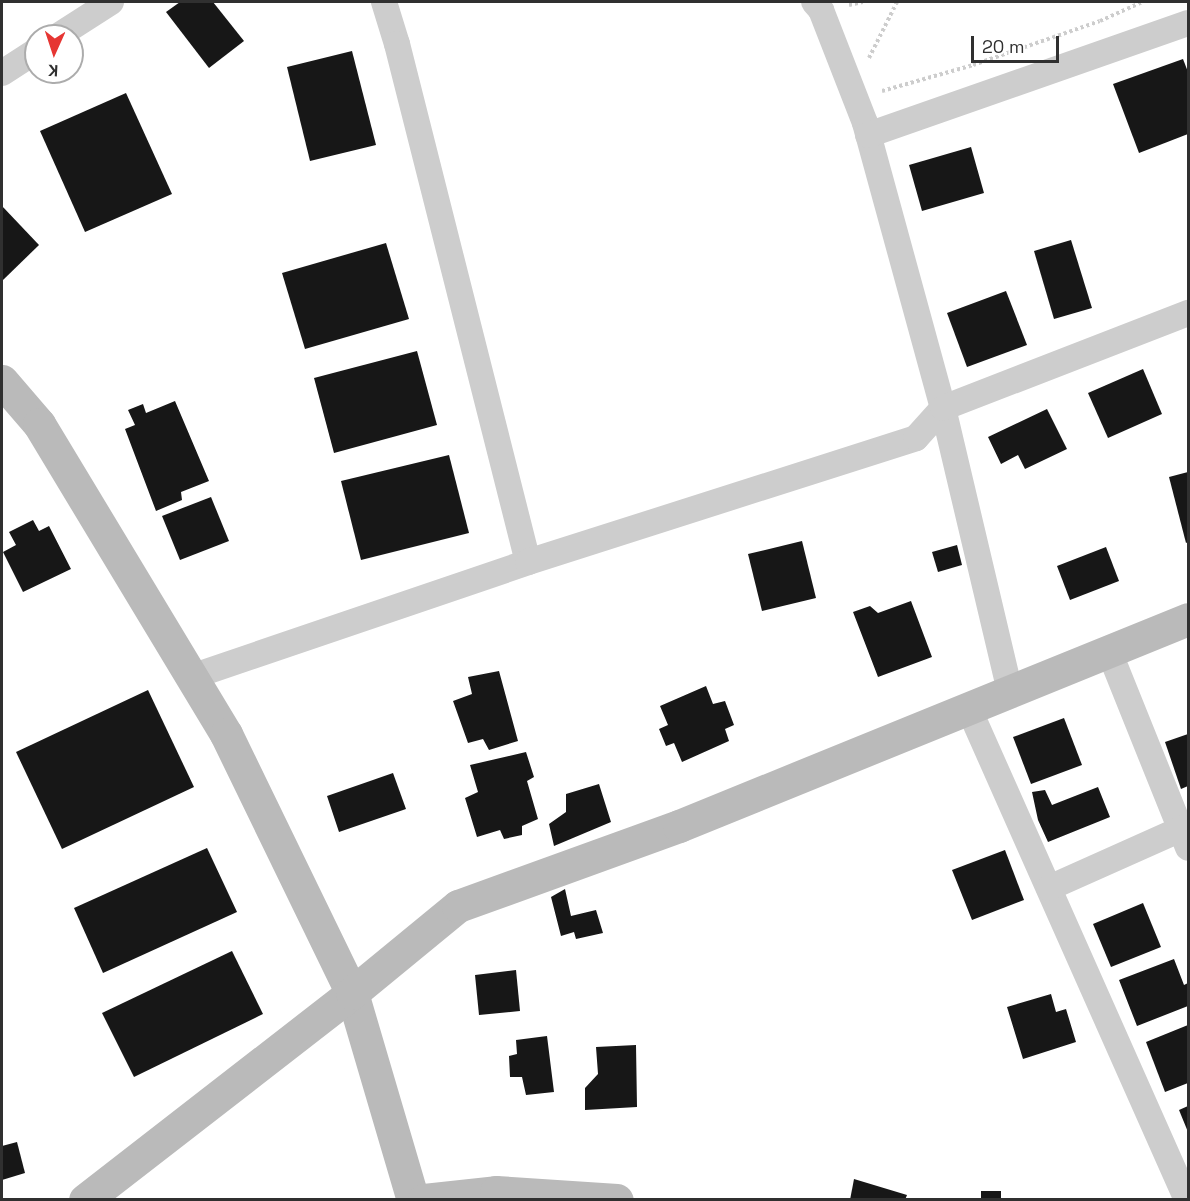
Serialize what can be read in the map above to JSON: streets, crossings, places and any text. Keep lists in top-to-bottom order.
{
  "scale_bar": "20 m",
  "north": "bottom"
}
